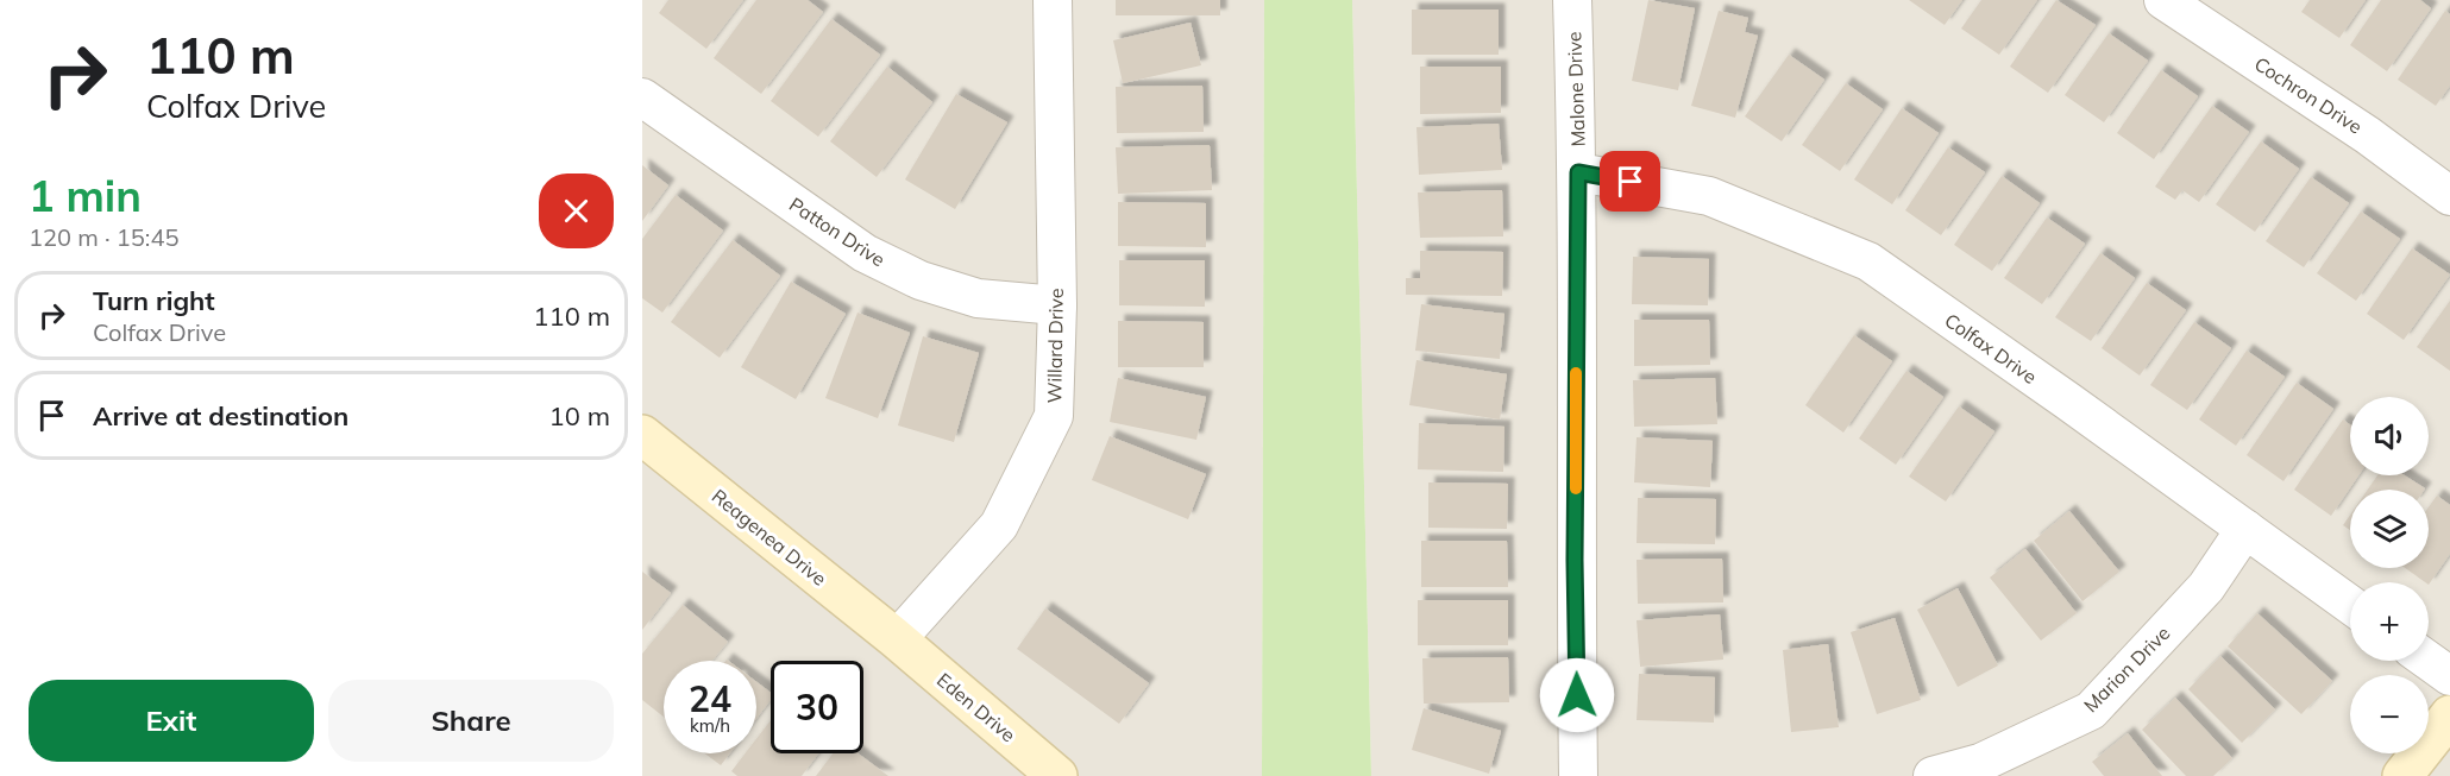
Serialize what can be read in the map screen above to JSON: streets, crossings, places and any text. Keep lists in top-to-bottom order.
{
  "streets": {
    "street": [
      "Malone Drive",
      "Cochron Drive",
      "Patton Drive",
      "Willard Drive",
      "Colfax Drive",
      "Reagenea Drive",
      "Marion Drive",
      "Eden Drive"
    ]
  },
  "crossings": [
    ["Malone Drive", "Colfax Drive"],
    ["Patton Drive", "Willard Drive"],
    ["Willard Drive", "Reagenea Drive"],
    ["Willard Drive", "Eden Drive"],
    ["Colfax Drive", "Marion Drive"],
    ["Reagenea Drive", "Eden Drive"]
  ],
  "page": {
    "turn": ["110 m", "Colfax Drive"],
    "heading": ["1 min", "120 m · 15:45"],
    "list": [
      {
        "name": "Turn right",
        "note": "Colfax Drive",
        "value": "110 m"
      },
      {
        "name": "Arrive at destination",
        "value": "10 m"
      }
    ],
    "map_buttons": ["+", "−"],
    "speed": "24 km/h",
    "limit": "30",
    "buttons": ["Exit", "Share"]
  }
}
